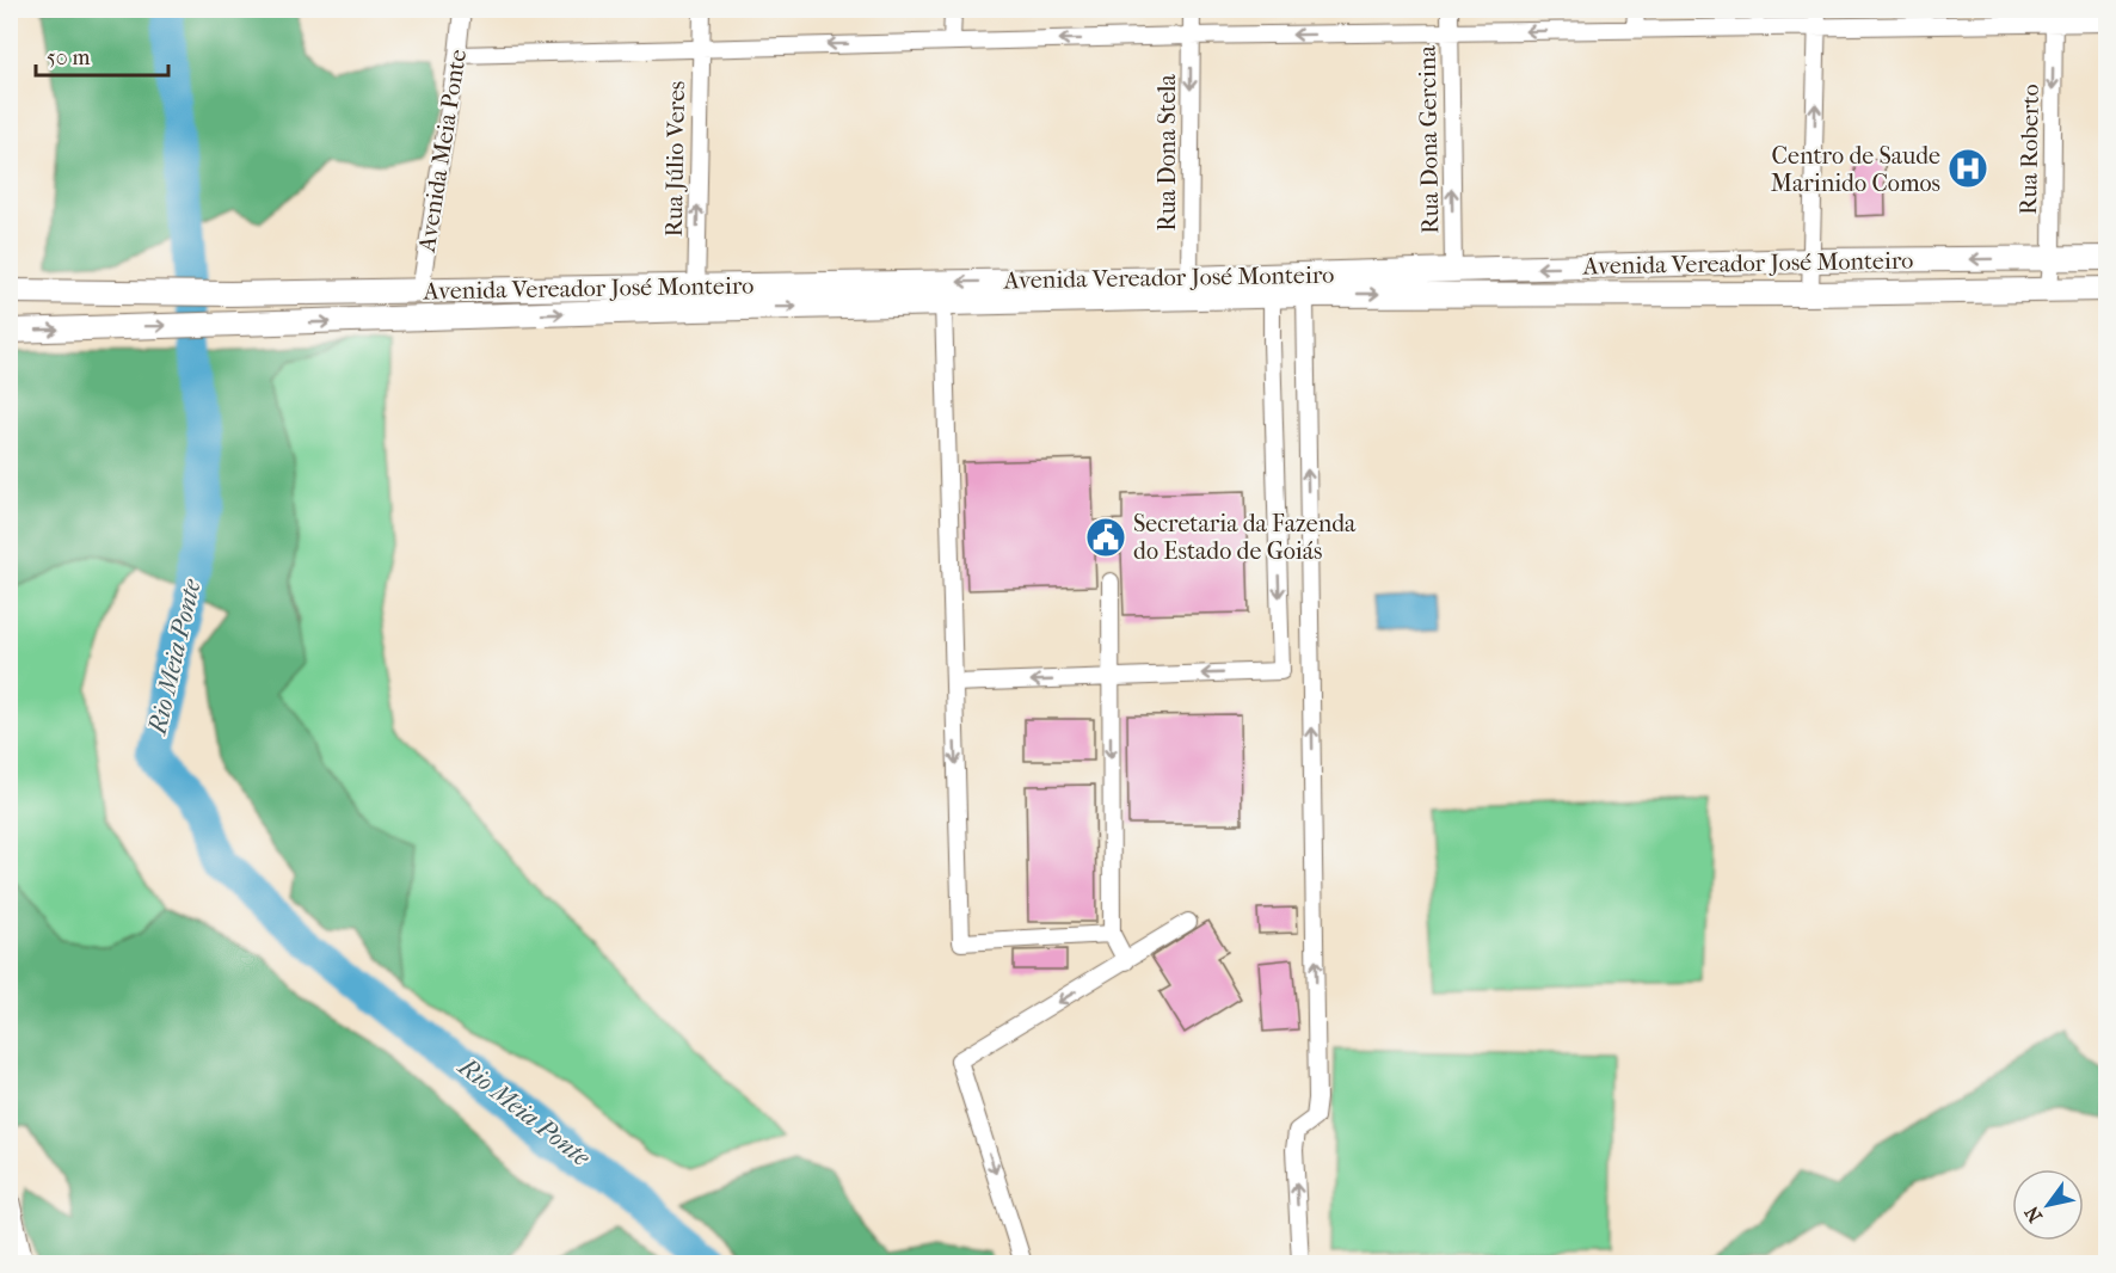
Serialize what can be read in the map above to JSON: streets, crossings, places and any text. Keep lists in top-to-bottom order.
{
  "streets": {
    "main road": ["Avenida Vereador José Monteiro"],
    "street": [
      "Rua Dona Gercina",
      "Rua Roberto",
      "Avenida Meia Ponte",
      "Rua Dona Stela",
      "Rua Júlio Veres"
    ]
  },
  "crossings": [
    ["Rua Dona Gercina", "Avenida Vereador José Monteiro"],
    ["Rua Roberto", "Avenida Vereador José Monteiro"],
    ["Avenida Meia Ponte", "Avenida Vereador José Monteiro"],
    ["Rua Dona Stela", "Avenida Vereador José Monteiro"],
    ["Rua Júlio Veres", "Avenida Vereador José Monteiro"]
  ],
  "one_way": [
    "Rua Dona Gercina",
    "Rua Roberto",
    "Rua Dona Stela",
    "Rua Júlio Veres"
  ],
  "water": ["Rio Meia Ponte"],
  "places": {
    "hospital": ["Centro de Saude Marinido Comos"],
    "public building": ["Secretaria da Fazenda do Estado de Goiás"]
  },
  "scale_bar": "50 m",
  "north": "bottom left"
}
